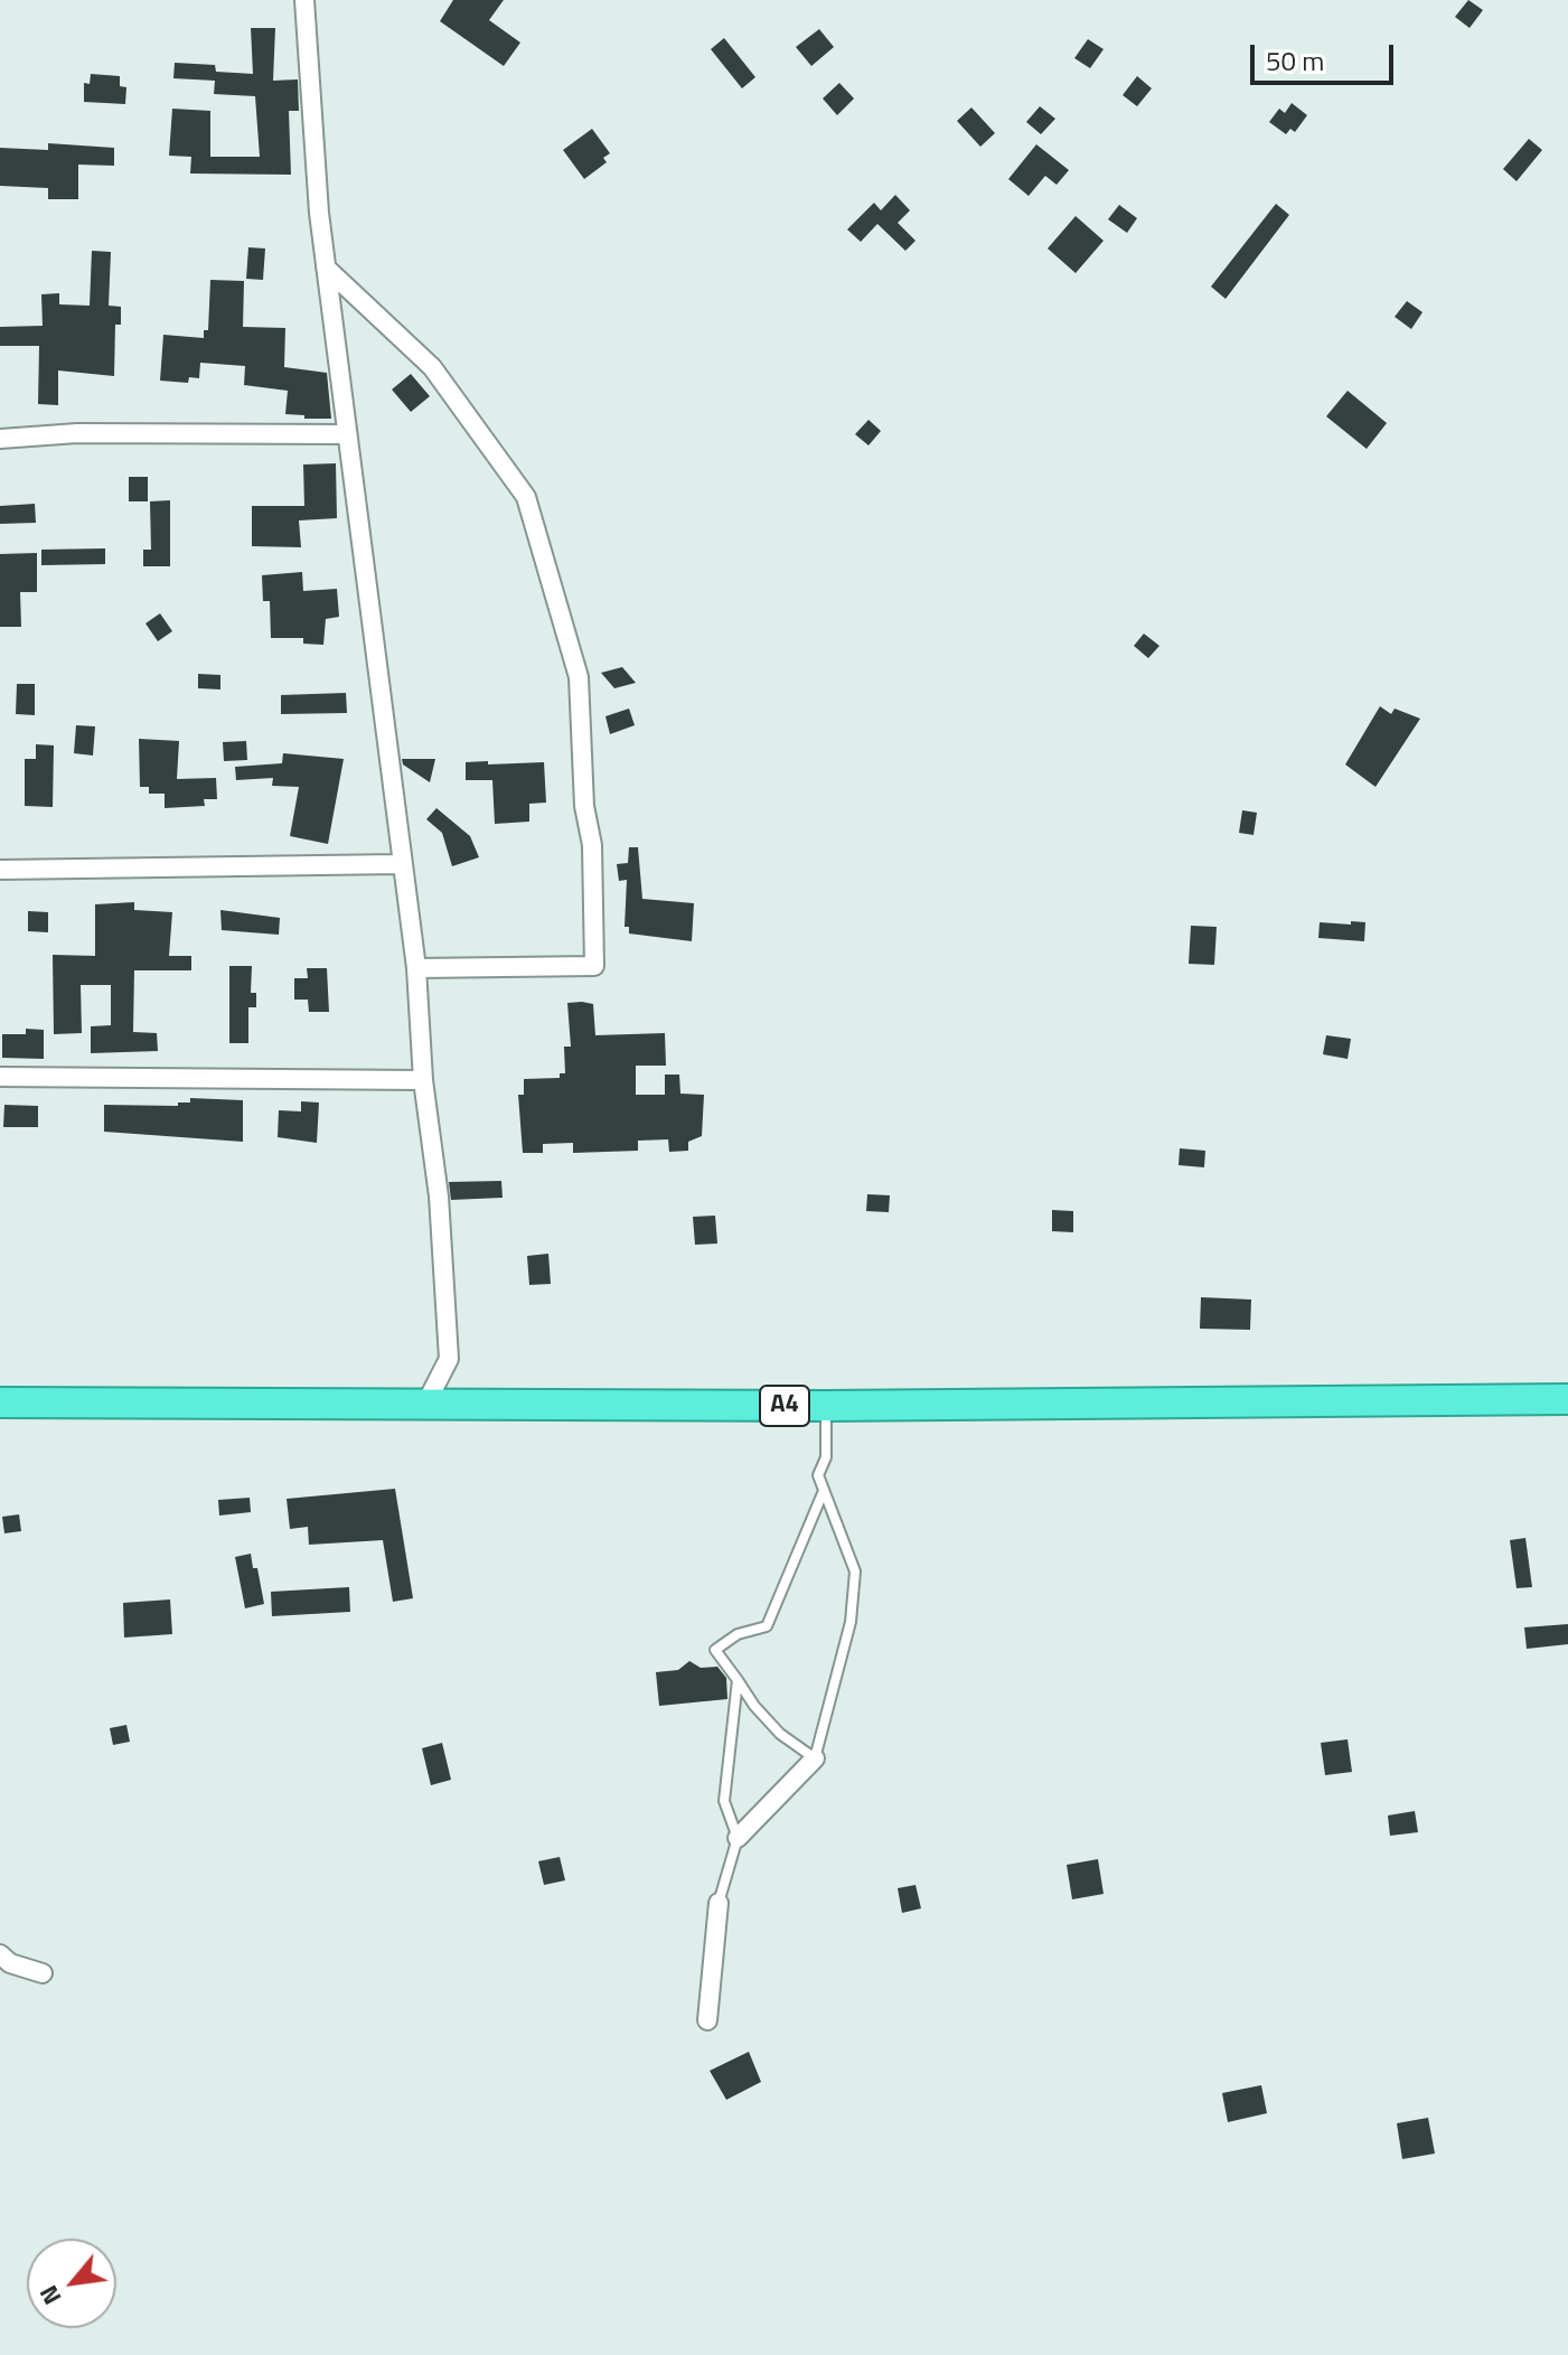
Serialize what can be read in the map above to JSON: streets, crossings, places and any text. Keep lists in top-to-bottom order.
{
  "streets": {
    "highway": ["A4"]
  },
  "scale_bar": "50 m",
  "north": "bottom left"
}
